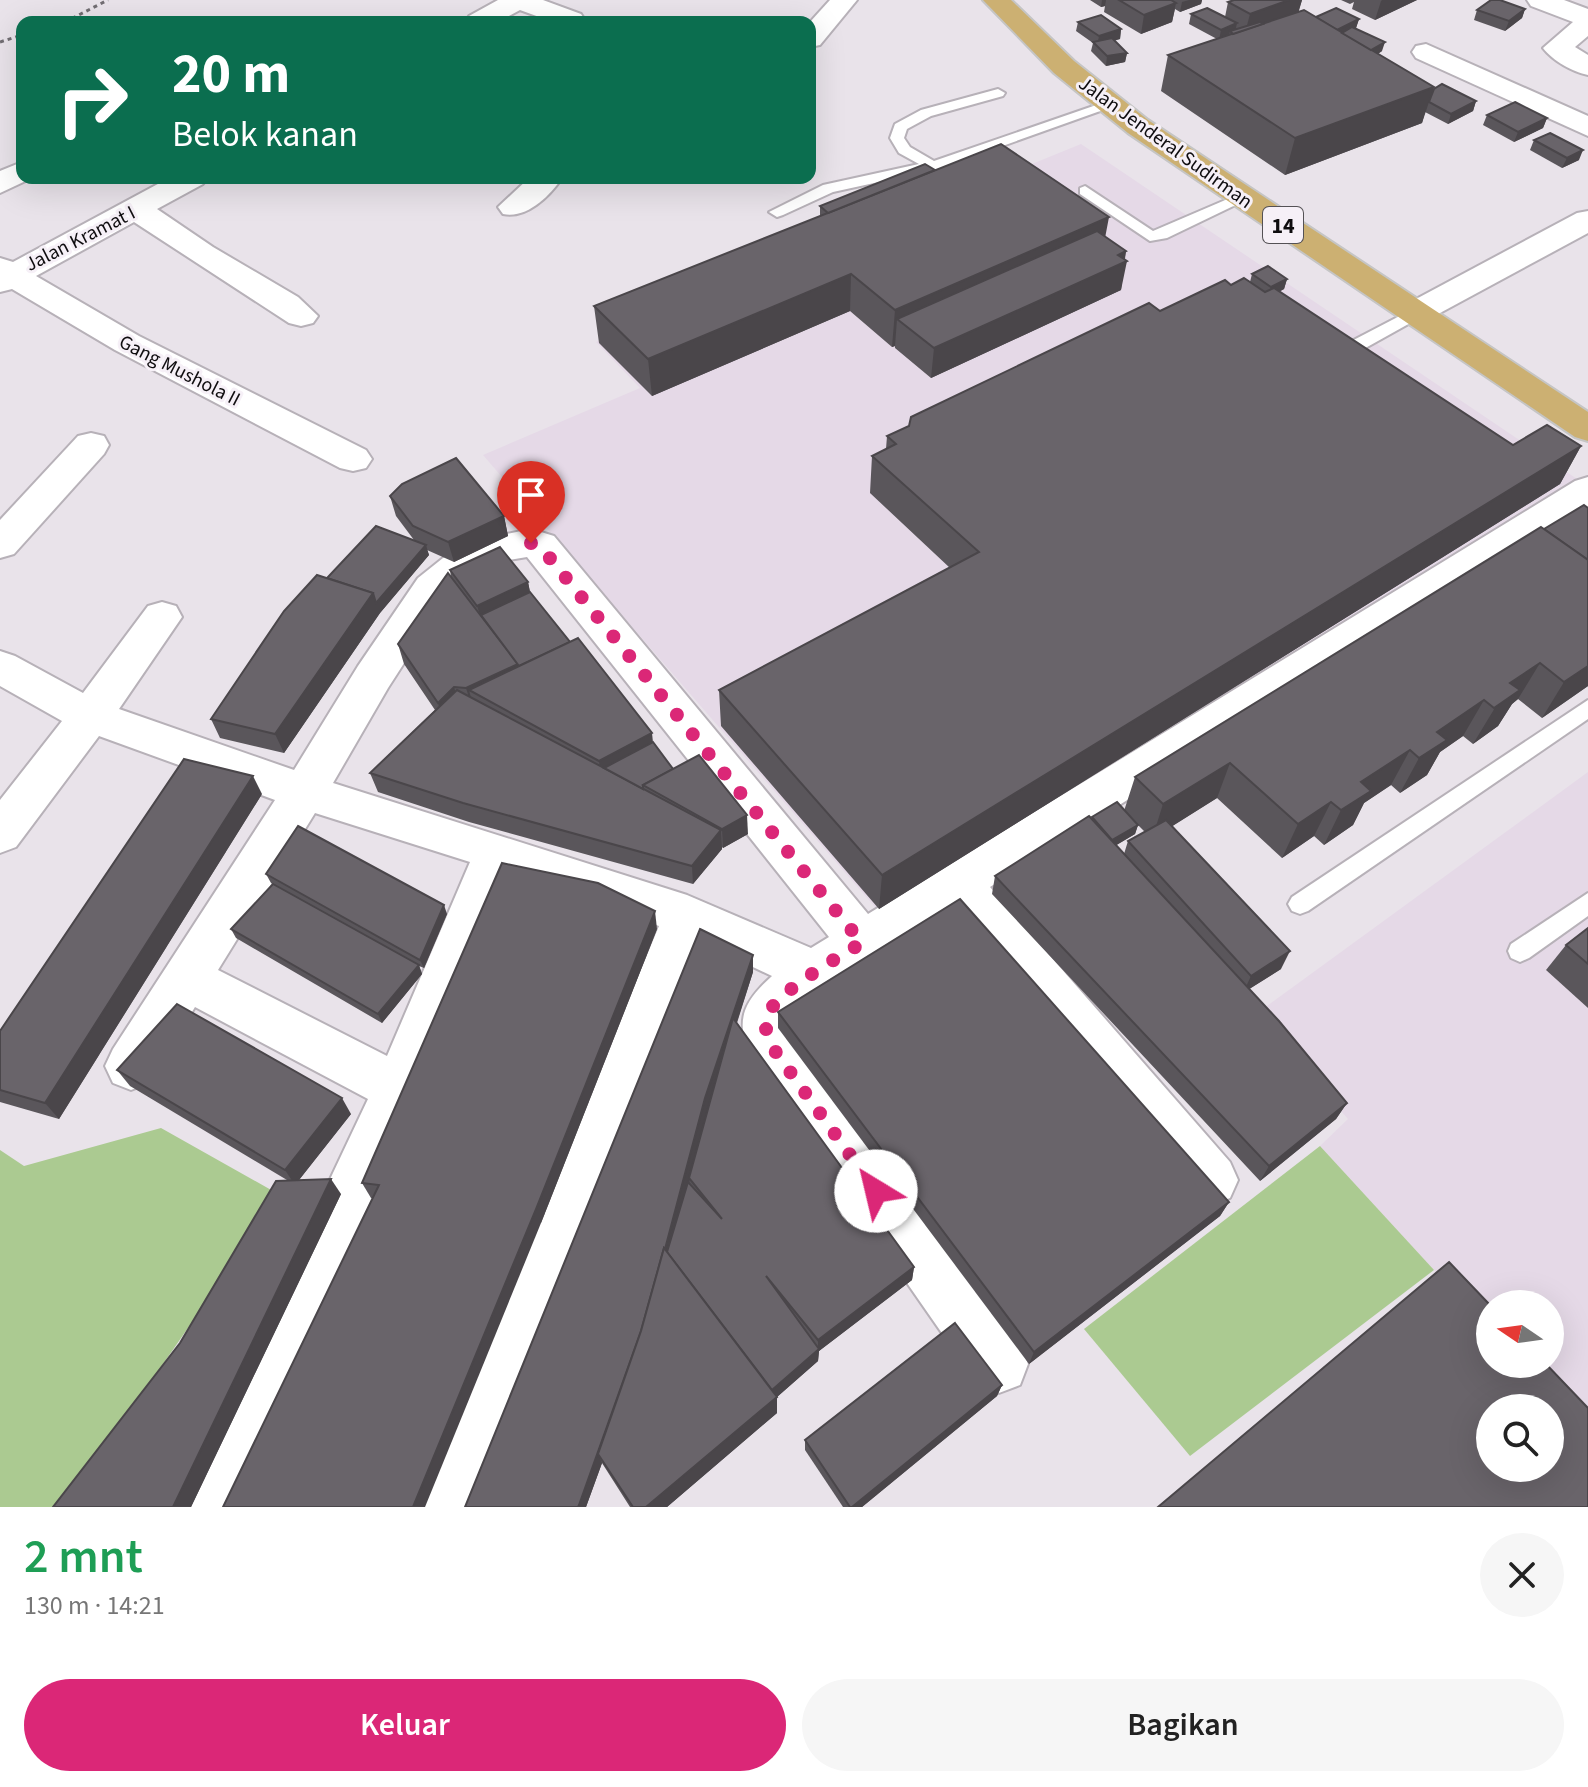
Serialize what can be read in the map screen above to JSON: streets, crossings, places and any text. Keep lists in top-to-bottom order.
{
  "streets": {
    "highway": ["Jalan Jenderal Sudirman", "14"],
    "street": ["Jalan Kramat I", "Gang Mushola II"]
  },
  "crossings": [
    ["Jalan Kramat I", "Gang Mushola II"]
  ],
  "north": "left",
  "page": {
    "turn": ["20 m", "Belok kanan"],
    "heading": ["2 mnt", "130 m · 14:21"],
    "buttons": ["Keluar", "Bagikan"]
  }
}
